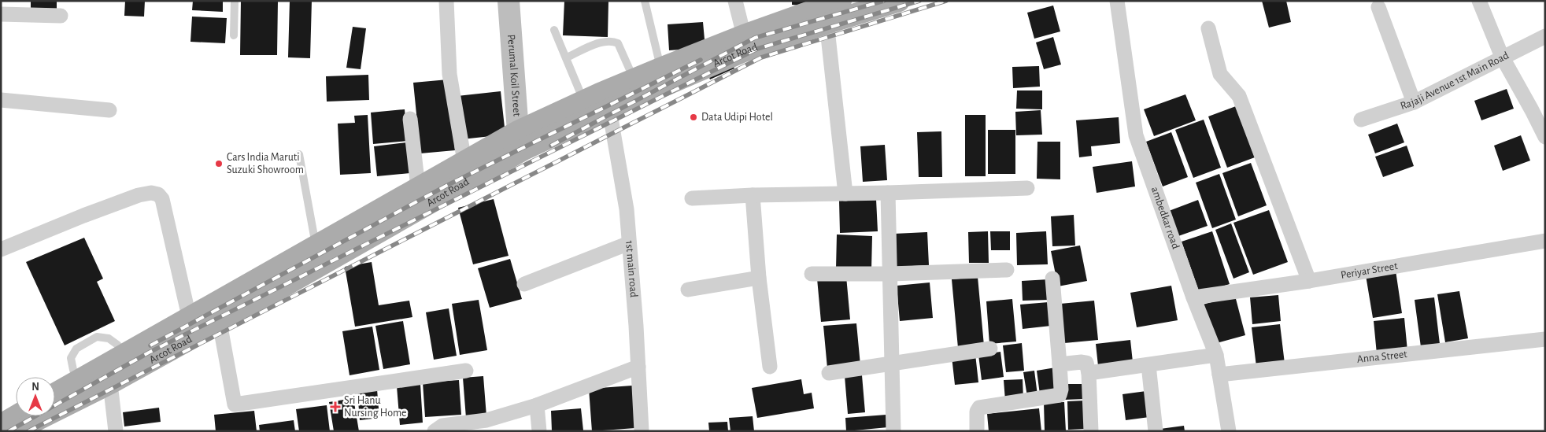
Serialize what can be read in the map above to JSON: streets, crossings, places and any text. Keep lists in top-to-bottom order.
{
  "streets": {
    "main road": ["Arcot Road"],
    "street": [
      "Perumal Koil Street",
      "Rajaji Avenue 1st Main Road",
      "ambedkar road",
      "1st main road",
      "Periyar Street",
      "Anna Street"
    ]
  },
  "crossings": [
    ["Arcot Road", "Perumal Koil Street"],
    ["Arcot Road", "1st main road"],
    ["ambedkar road", "Periyar Street"],
    ["ambedkar road", "Anna Street"]
  ],
  "places": {
    "other": ["Data Udipi Hotel", "Cars India Maruti Suzuki Showroom"],
    "health": ["Sri Hanu Nursing Home"]
  },
  "north": "top"
}
